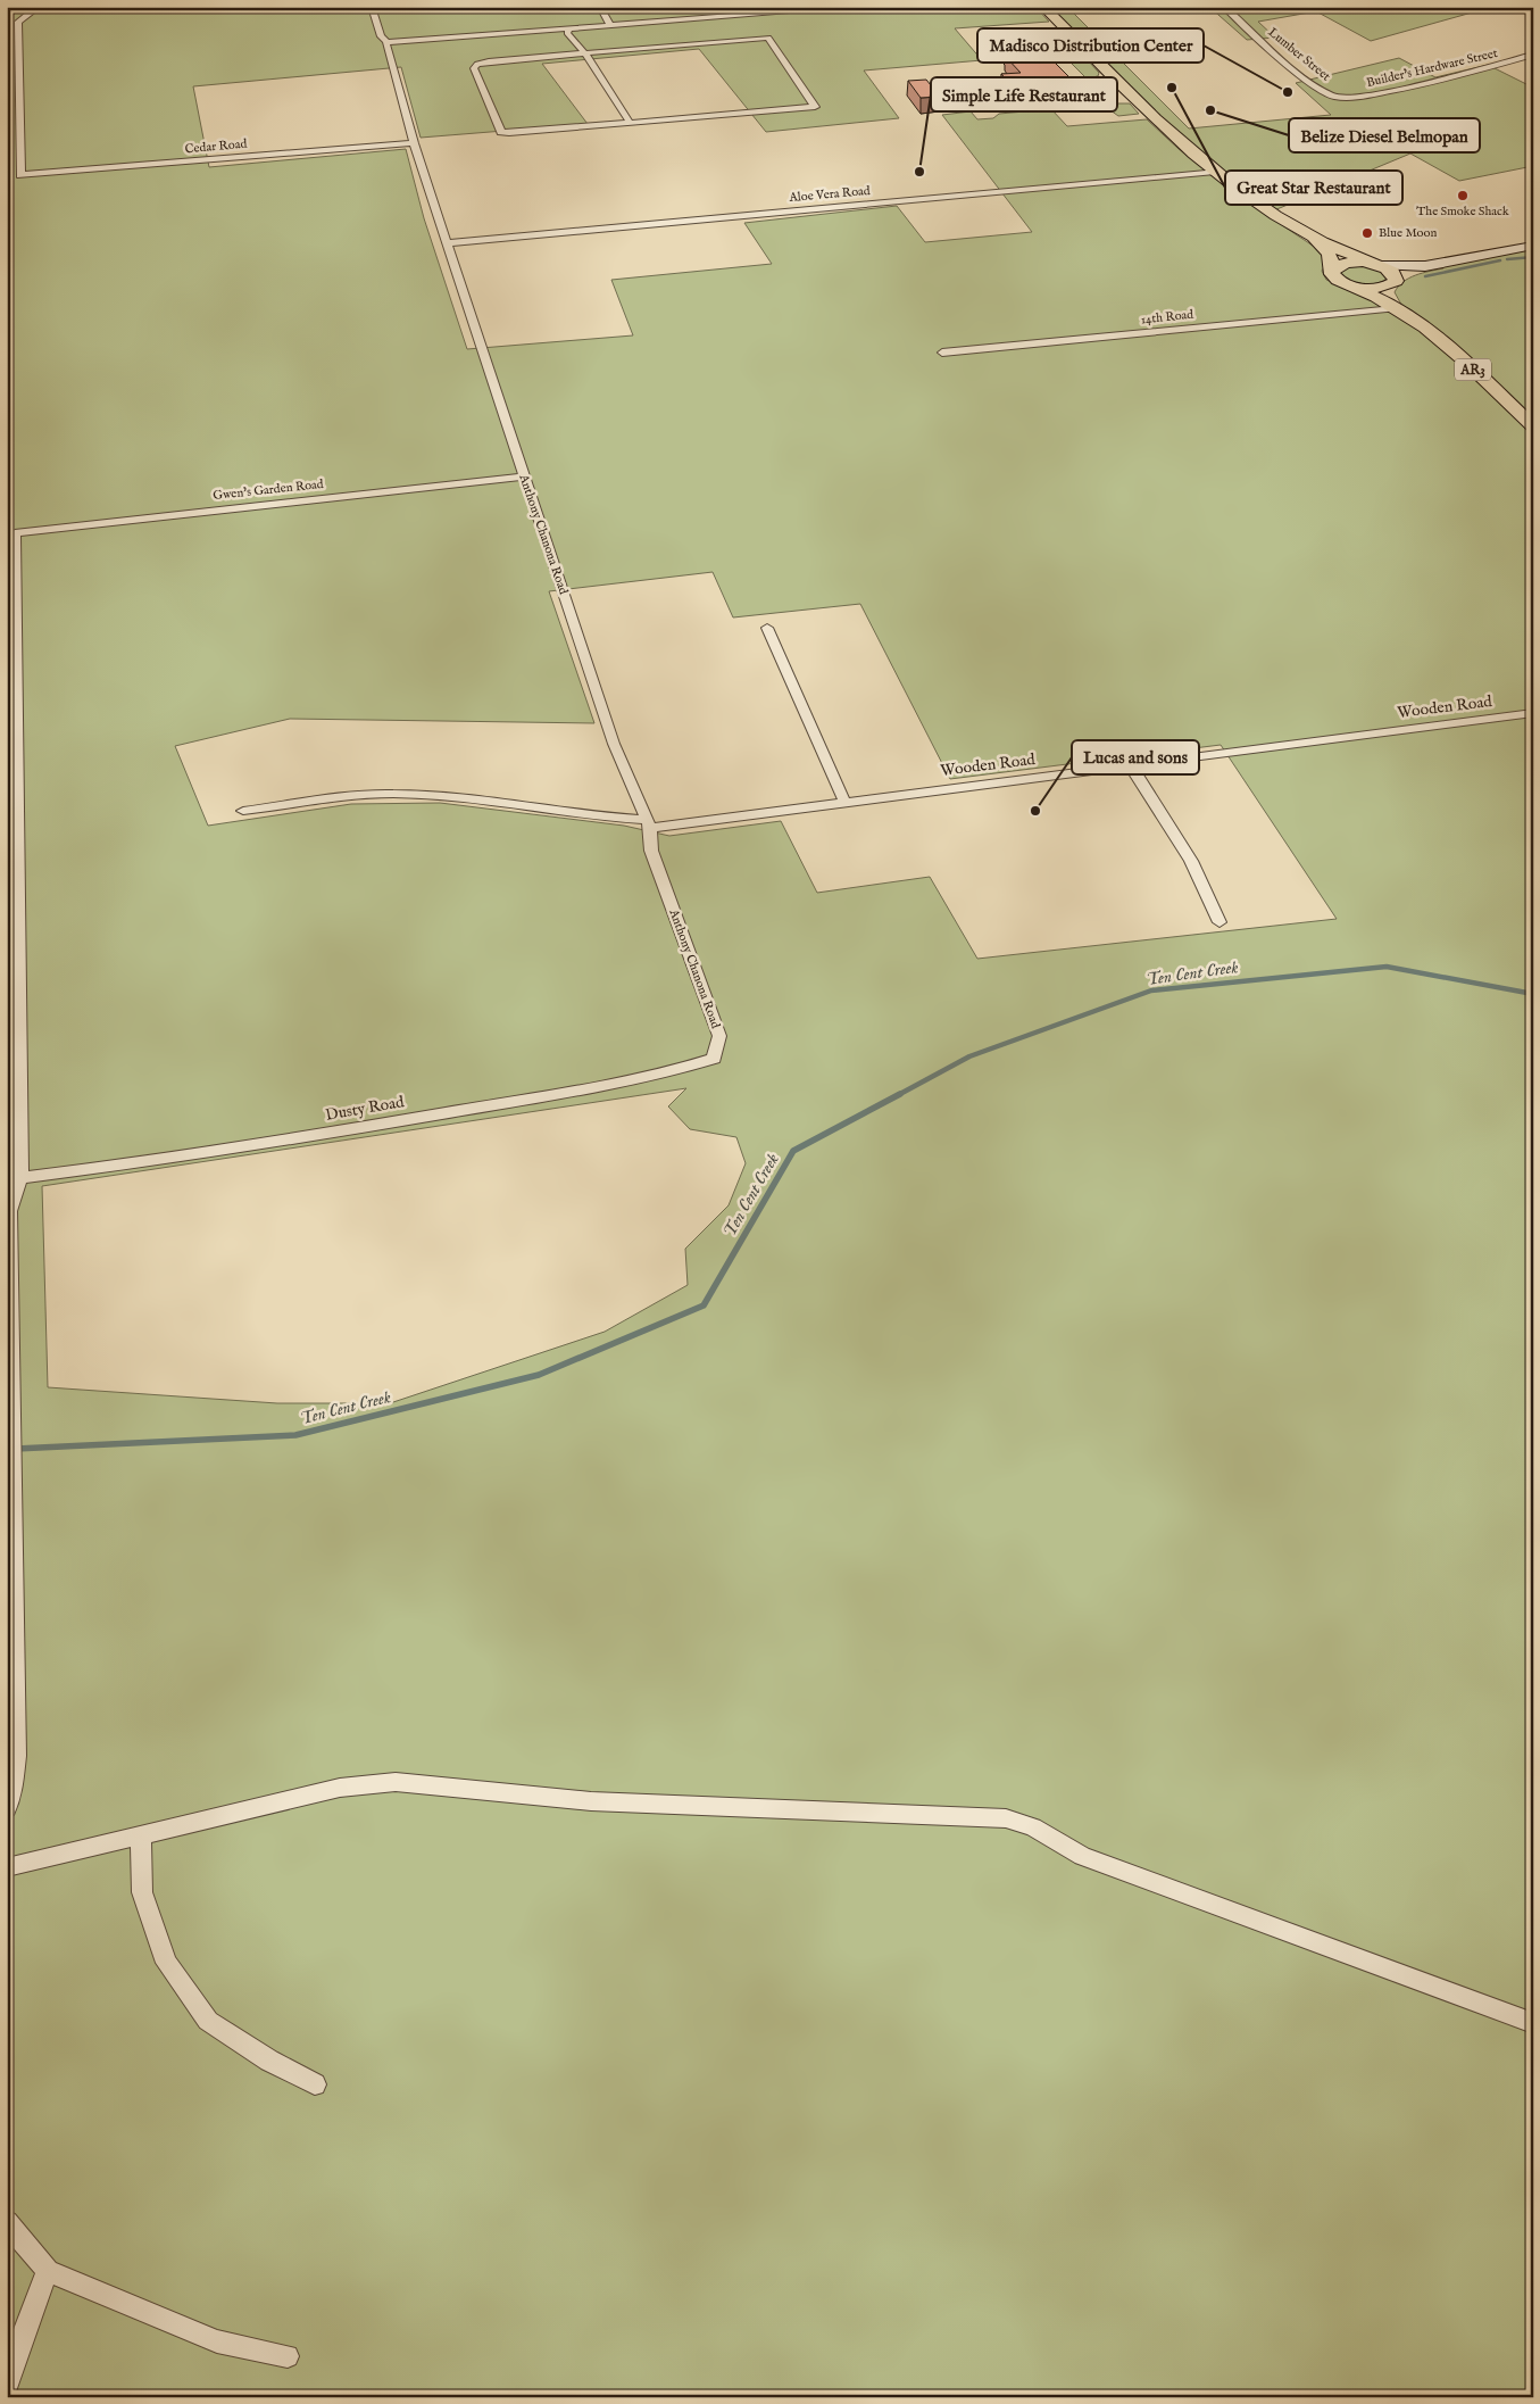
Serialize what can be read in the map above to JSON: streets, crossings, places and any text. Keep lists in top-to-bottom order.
{
  "streets": {
    "main road": ["AR3"],
    "street": [
      "Lumber Street",
      "Builder's Hardware Street",
      "Cedar Road",
      "Aloe Vera Road",
      "14th Road",
      "Gwen's Garden Road",
      "Anthony Chanona Road",
      "Wooden Road",
      "Dusty Road"
    ]
  },
  "crossings": [
    ["Lumber Street", "Builder's Hardware Street"],
    ["Cedar Road", "Anthony Chanona Road"],
    ["Aloe Vera Road", "Anthony Chanona Road"],
    ["14th Road", "AR3"],
    ["Gwen's Garden Road", "Anthony Chanona Road"],
    ["Anthony Chanona Road", "Wooden Road"],
    ["Anthony Chanona Road", "Dusty Road"]
  ],
  "water": ["Ten Cent Creek"],
  "places": [
    "Great Star Restaurant",
    "Madisco Distribution Center",
    "Belize Diesel Belmopan",
    "Simple Life Restaurant",
    "The Smoke Shack",
    "Blue Moon",
    "Lucas and sons"
  ]
}
